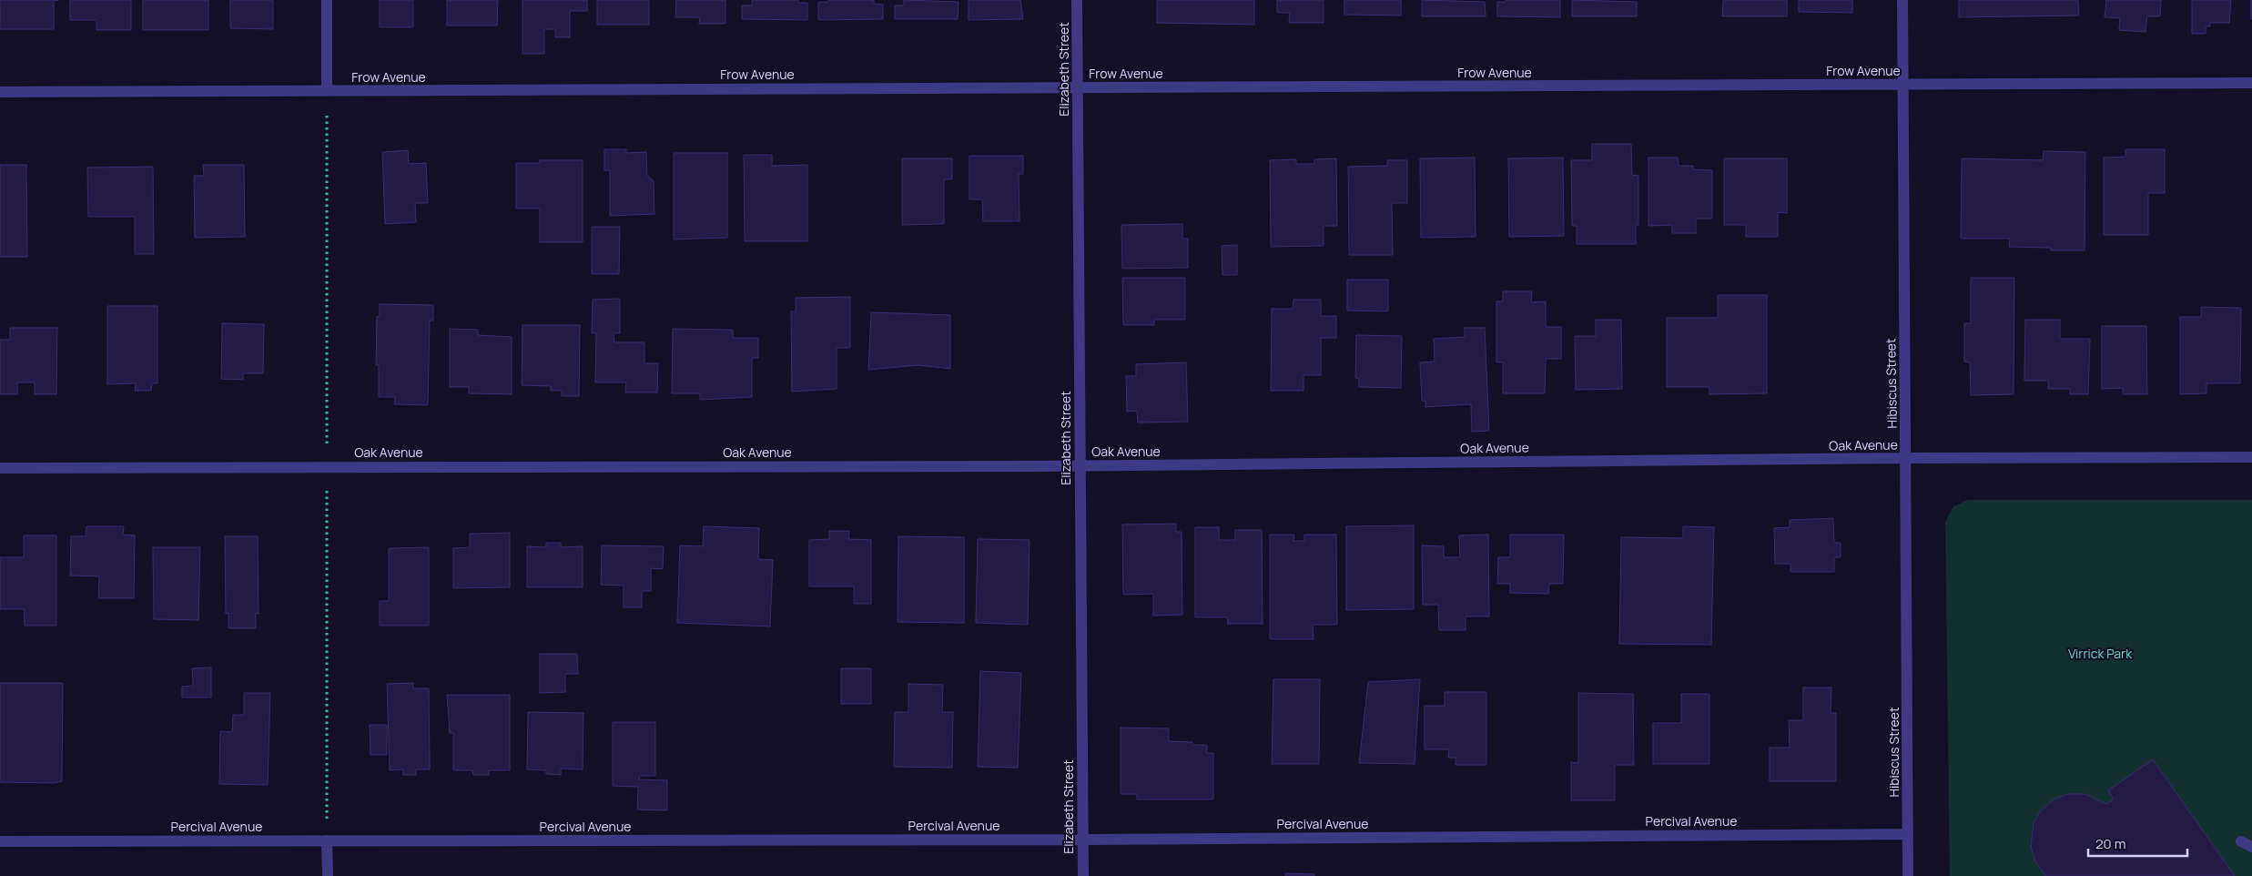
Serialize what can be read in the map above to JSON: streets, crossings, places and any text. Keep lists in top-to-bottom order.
{
  "streets": {
    "street": [
      "Elizabeth Street",
      "Frow Avenue",
      "Hibiscus Street",
      "Oak Avenue",
      "Percival Avenue"
    ]
  },
  "crossings": [
    ["Elizabeth Street", "Frow Avenue"],
    ["Elizabeth Street", "Oak Avenue"],
    ["Elizabeth Street", "Percival Avenue"],
    ["Frow Avenue", "Hibiscus Street"],
    ["Hibiscus Street", "Oak Avenue"],
    ["Hibiscus Street", "Percival Avenue"]
  ],
  "parks": ["Virrick Park"],
  "scale_bar": "20 m"
}
